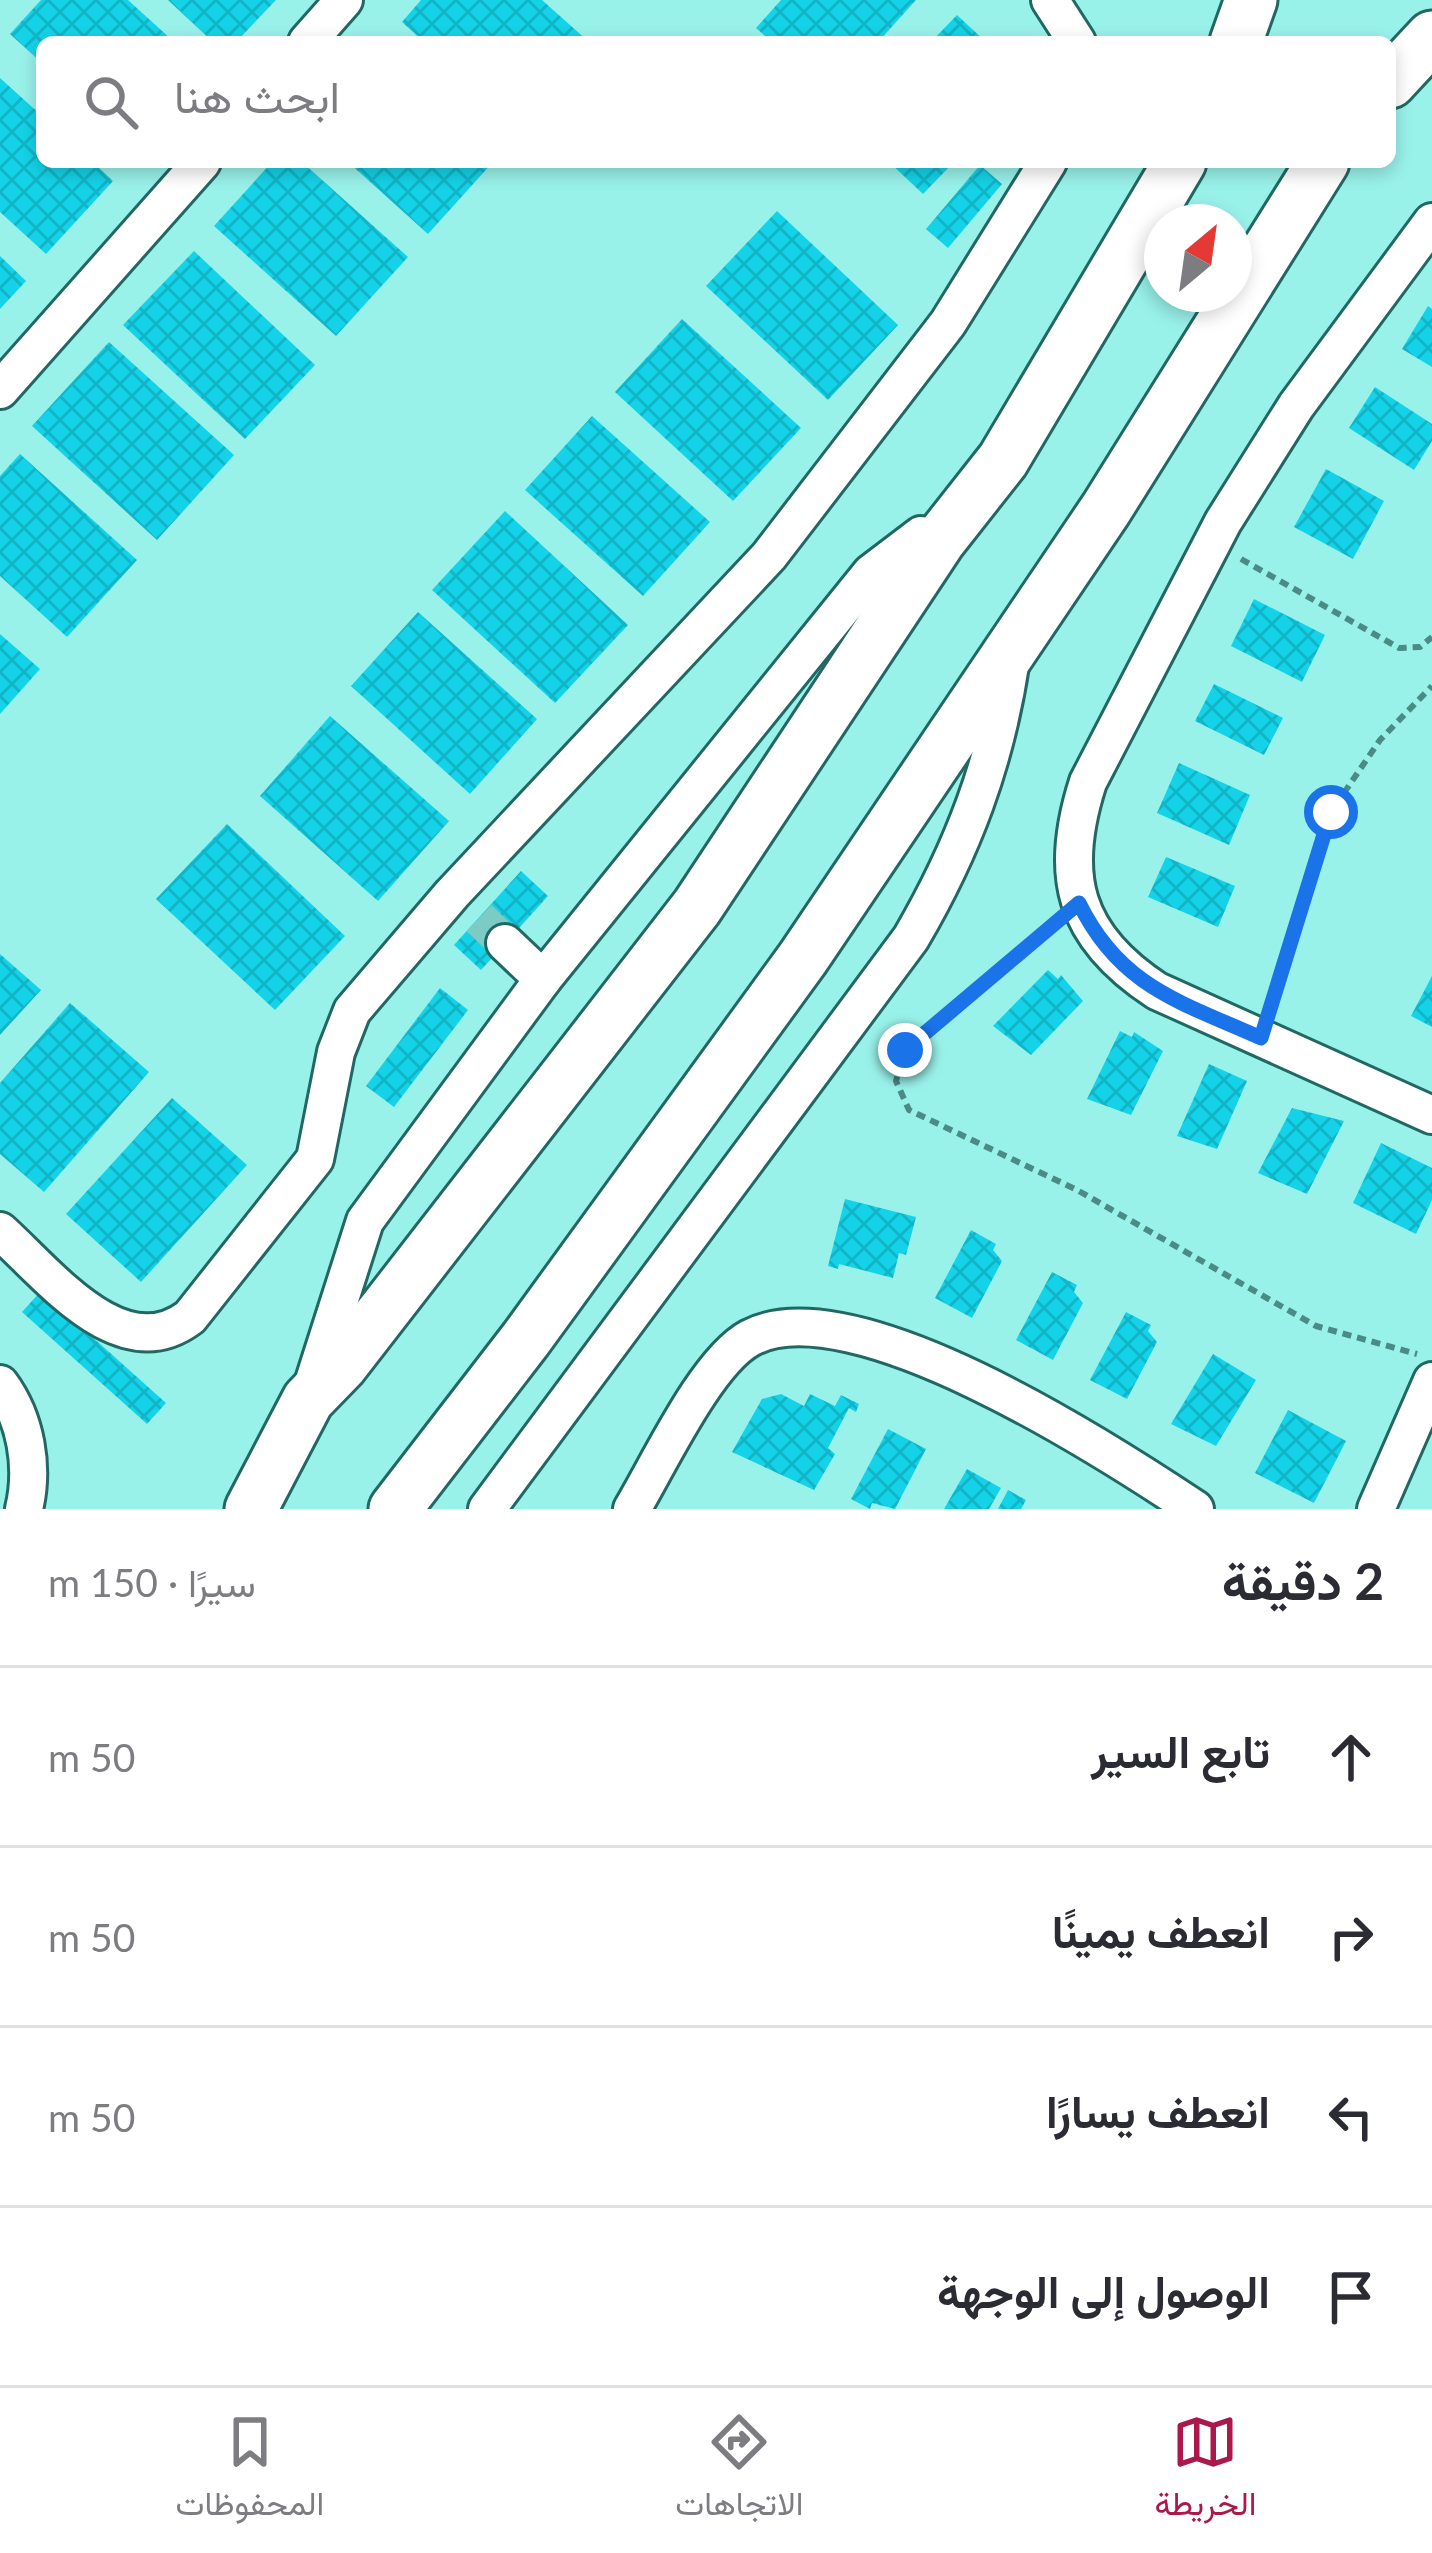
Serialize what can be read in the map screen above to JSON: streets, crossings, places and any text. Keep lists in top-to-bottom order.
{
  "north": "top right",
  "page": {
    "search": "ابحث هنا",
    "heading": ["2 دقيقة", "سيرًا · 150 m"],
    "list": [
      ["تابع السير", "50 m"],
      ["انعطف يمينًا", "50 m"],
      ["انعطف يسارًا", "50 m"],
      "الوصول إلى الوجهة"
    ],
    "nav": ["الخريطة", "الاتجاهات", "المحفوظات"]
  }
}
